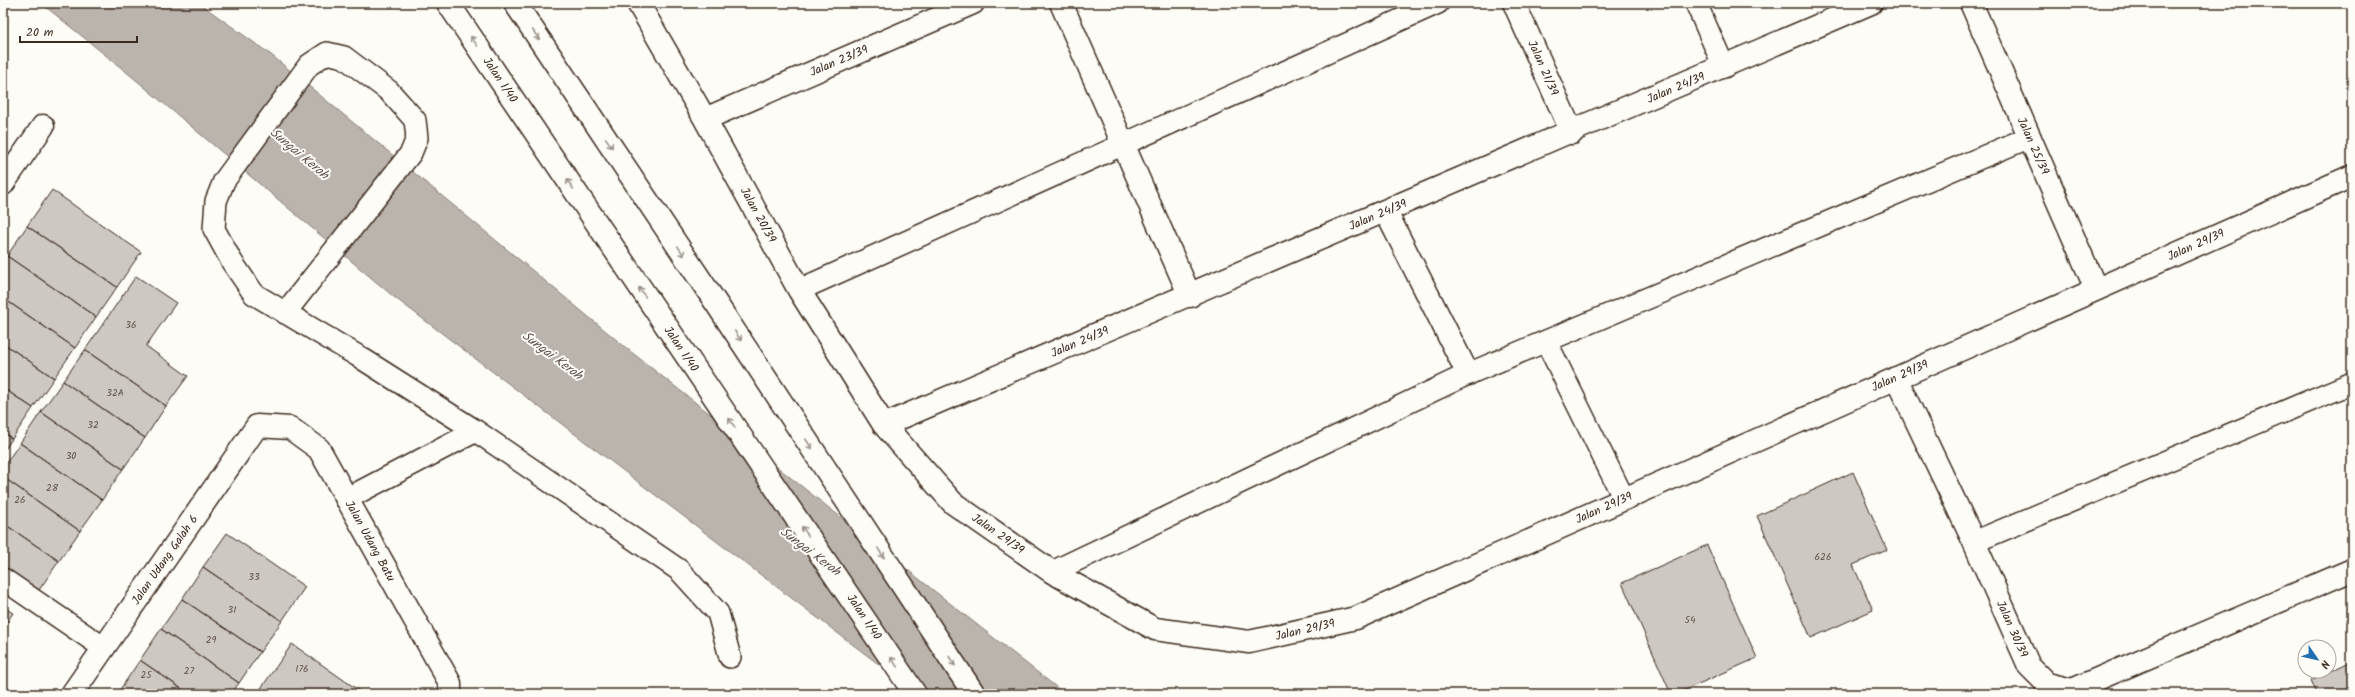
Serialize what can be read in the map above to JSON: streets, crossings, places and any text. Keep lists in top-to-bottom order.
{
  "streets": {
    "street": [
      "Jalan 23/39",
      "Jalan 21/39",
      "Jalan 1/40",
      "Jalan 24/39",
      "Jalan 25/39",
      "Jalan 20/39",
      "Jalan 29/39",
      "Jalan Udang Batu",
      "Jalan Udang Galah 6",
      "Jalan 30/39"
    ]
  },
  "crossings": [
    ["Jalan 23/39", "Jalan 20/39"],
    ["Jalan 21/39", "Jalan 24/39"],
    ["Jalan 24/39", "Jalan 20/39"],
    ["Jalan 24/39", "Jalan 29/39"],
    ["Jalan 25/39", "Jalan 29/39"],
    ["Jalan 20/39", "Jalan 29/39"],
    ["Jalan 29/39", "Jalan 30/39"],
    ["Jalan Udang Batu", "Jalan Udang Galah 6"]
  ],
  "water": ["Sungai Keroh"],
  "house_numbers": [
    "36",
    "32A",
    "32",
    "30",
    "28",
    "26",
    "626",
    "33",
    "31",
    "54",
    "29",
    "176",
    "27",
    "25"
  ],
  "scale_bar": "20 m",
  "north": "bottom right"
}
